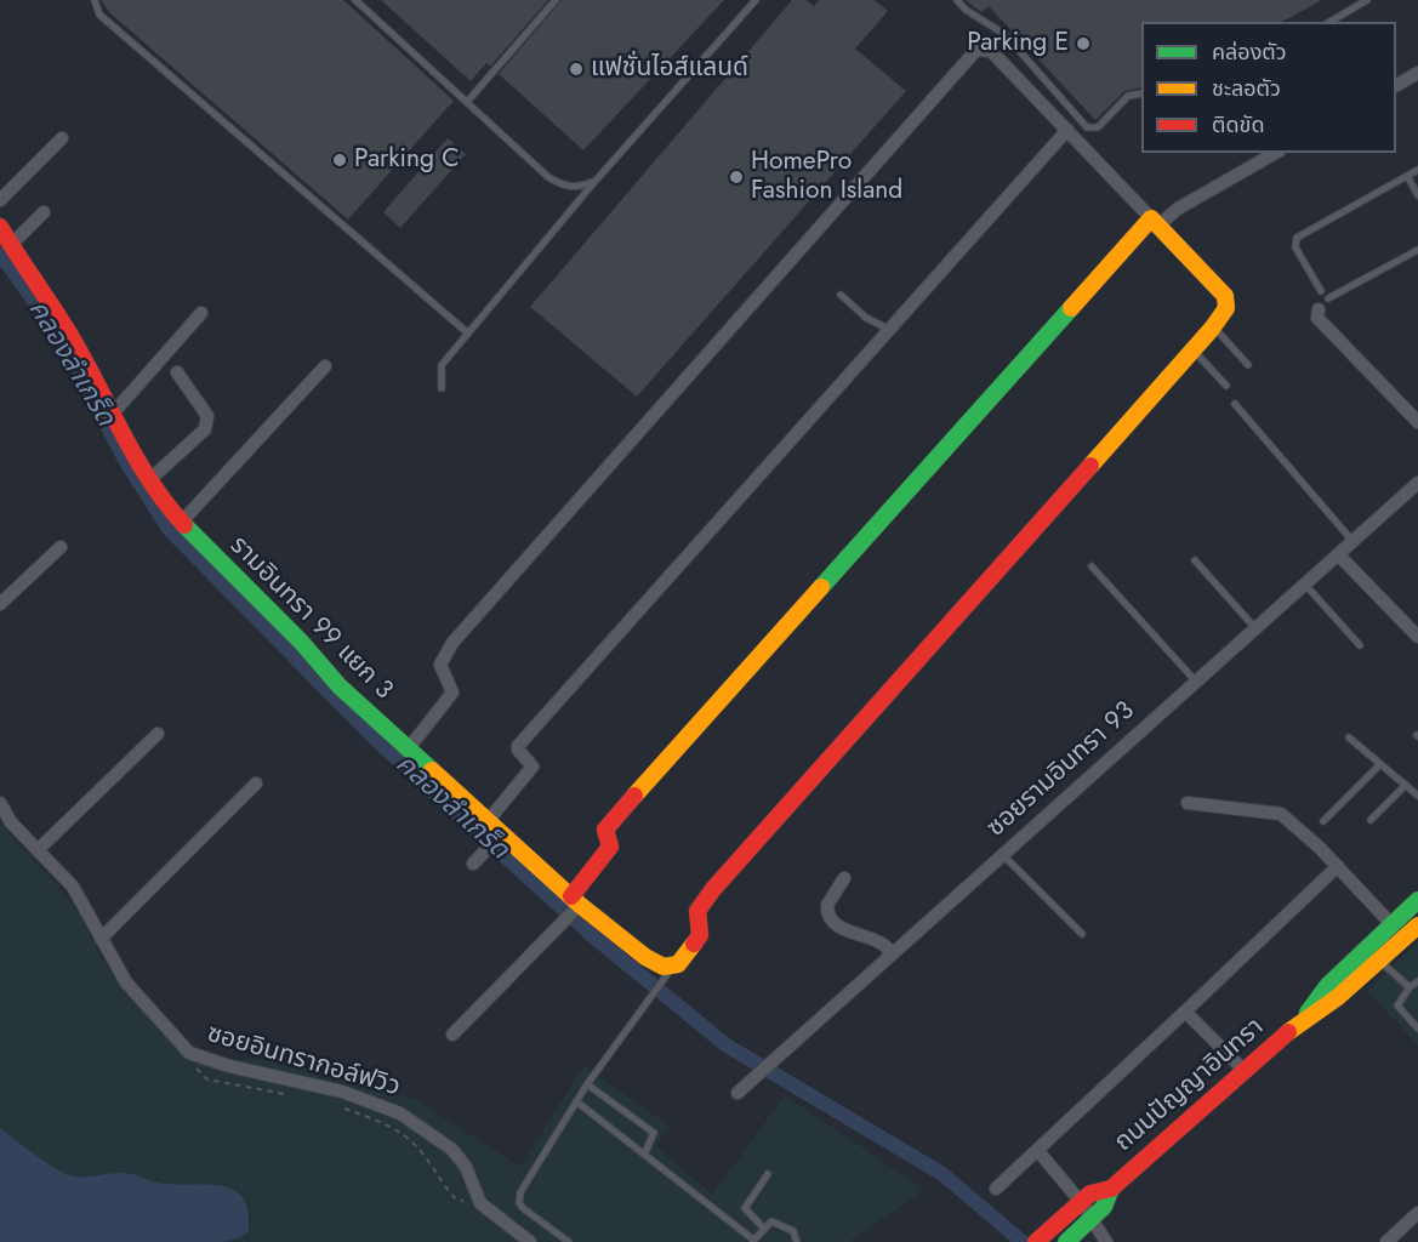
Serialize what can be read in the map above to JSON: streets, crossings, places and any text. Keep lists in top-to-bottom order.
{
  "streets": {
    "street": [
      "รามอินทรา 99 แยก 3",
      "ซอยรามอินทรา 93",
      "ซอยอินทรากอล์ฟวิว",
      "ถนนปัญญาอินทรา"
    ]
  },
  "water": ["คลองลำเกร็ด"],
  "places": [
    "Parking E",
    "แฟชั่นไอส์แลนด์",
    "Parking C",
    "HomePro Fashion Island"
  ],
  "legend": ["คล่องตัว", "ชะลอตัว", "ติดขัด"]
}
